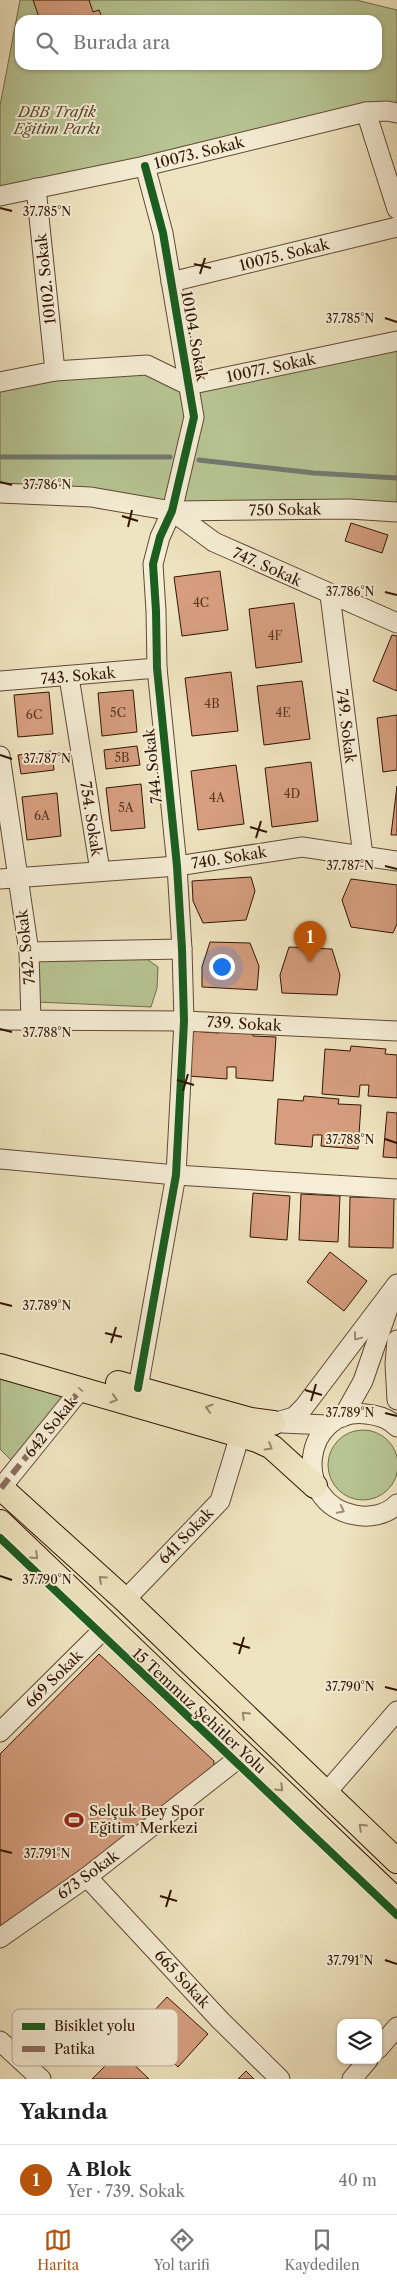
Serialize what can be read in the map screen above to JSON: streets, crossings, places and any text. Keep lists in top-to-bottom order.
{
  "streets": {
    "main road": ["15 Temmuz Şehitler Yolu"],
    "street": [
      "10073. Sokak",
      "10075. Sokak",
      "10102. Sokak",
      "10104. Sokak",
      "10077. Sokak",
      "750 Sokak",
      "747. Sokak",
      "743. Sokak",
      "749. Sokak",
      "744. Sokak",
      "754. Sokak",
      "740. Sokak",
      "742. Sokak",
      "739. Sokak",
      "642 Sokak",
      "641 Sokak",
      "669 Sokak",
      "673 Sokak",
      "665 Sokak"
    ]
  },
  "crossings": [
    ["10073. Sokak", "10102. Sokak"],
    ["10073. Sokak", "10104. Sokak"],
    ["10075. Sokak", "10104. Sokak"],
    ["10104. Sokak", "10077. Sokak"],
    ["10104. Sokak", "750 Sokak"],
    ["10104. Sokak", "747. Sokak"],
    ["10104. Sokak", "744. Sokak"],
    ["750 Sokak", "747. Sokak"],
    ["750 Sokak", "744. Sokak"],
    ["747. Sokak", "749. Sokak"],
    ["747. Sokak", "744. Sokak"],
    ["743. Sokak", "744. Sokak"],
    ["743. Sokak", "754. Sokak"],
    ["749. Sokak", "740. Sokak"],
    ["744. Sokak", "740. Sokak"],
    ["744. Sokak", "739. Sokak"],
    ["754. Sokak", "740. Sokak"],
    ["740. Sokak", "742. Sokak"],
    ["742. Sokak", "739. Sokak"],
    ["642 Sokak", "15 Temmuz Şehitler Yolu"],
    ["641 Sokak", "15 Temmuz Şehitler Yolu"],
    ["669 Sokak", "15 Temmuz Şehitler Yolu"],
    ["15 Temmuz Şehitler Yolu", "673 Sokak"],
    ["673 Sokak", "665 Sokak"]
  ],
  "parks": ["DBB Trafik Eğitim Parkı"],
  "places": {
    "sports": ["Selçuk Bey Spor Eğitim Merkezi"]
  },
  "house_numbers": [
    "4C",
    "4F",
    "4B",
    "5C",
    "4E",
    "6C",
    "5B",
    "4D",
    "4A",
    "5A",
    "6A"
  ],
  "legend": ["Bisiklet yolu", "Patika"],
  "page": {
    "search": "Burada ara",
    "pins": "1",
    "heading": "Yakında",
    "list": [
      {
        "mark": "1",
        "name": "A Blok",
        "note": "Yer · 739. Sokak",
        "value": "40 m"
      }
    ],
    "nav": ["Harita", "Yol tarifi", "Kaydedilen"]
  },
  "coordinates": [
    "37.785°N",
    "37.786°N",
    "37.787°N",
    "37.788°N",
    "37.789°N",
    "37.790°N",
    "37.791°N"
  ]
}
